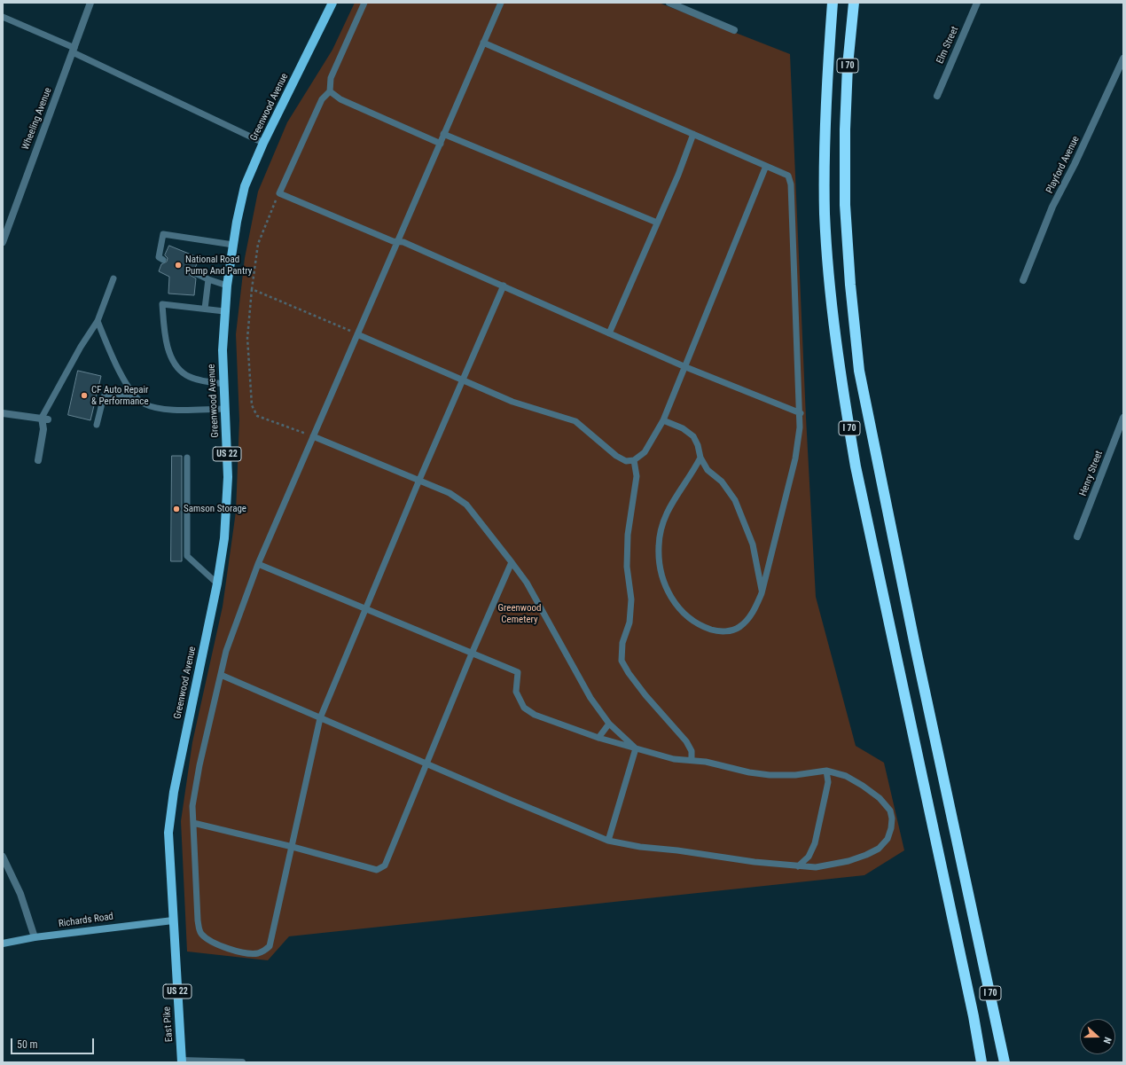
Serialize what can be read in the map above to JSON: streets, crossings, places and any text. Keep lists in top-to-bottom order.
{
  "streets": {
    "highway": ["I 70"],
    "main road": ["Greenwood Avenue", "US 22", "East Pike"],
    "street": [
      "Elm Street",
      "Wheeling Avenue",
      "Playford Avenue",
      "Henry Street",
      "Richards Road"
    ]
  },
  "crossings": [
    ["Greenwood Avenue", "Richards Road"],
    ["Greenwood Avenue", "East Pike"],
    ["Richards Road", "East Pike"]
  ],
  "parks": ["Greenwood Cemetery"],
  "places": ["National Road Pump And Pantry", "CF Auto Repair & Performance", "Samson Storage"],
  "scale_bar": "50 m",
  "north": "right"
}
